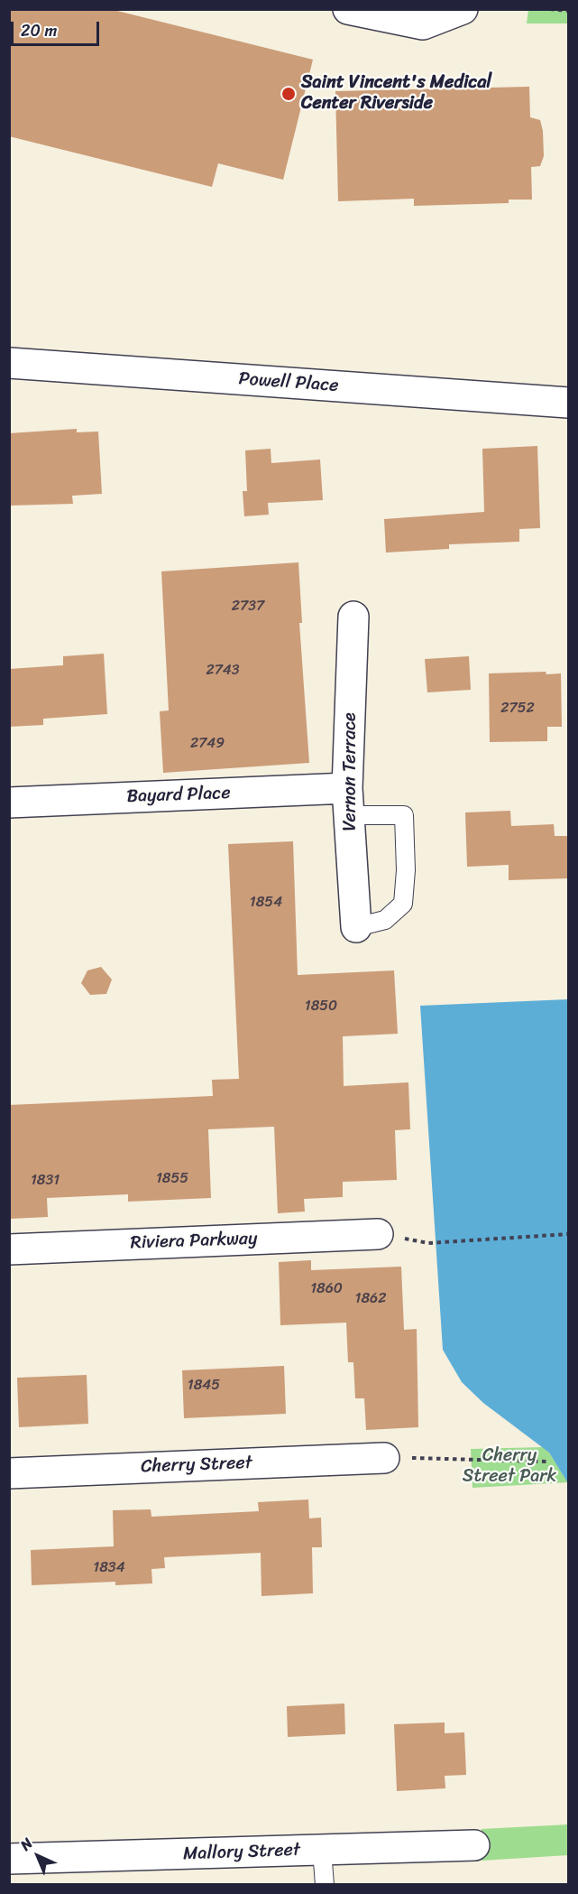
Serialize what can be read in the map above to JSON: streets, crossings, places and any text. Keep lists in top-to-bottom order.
{
  "streets": {
    "street": [
      "Powell Place",
      "Vernon Terrace",
      "Bayard Place",
      "Riviera Parkway",
      "Cherry Street",
      "Mallory Street"
    ]
  },
  "crossings": [
    ["Vernon Terrace", "Bayard Place"]
  ],
  "parks": ["Cherry Street Park"],
  "places": ["Saint Vincent's Medical Center Riverside"],
  "house_numbers": [
    "2737",
    "2743",
    "2752",
    "2749",
    "1854",
    "1850",
    "1855",
    "1831",
    "1860",
    "1862",
    "1845",
    "1834"
  ],
  "scale_bar": "20 m",
  "north": "top left"
}
